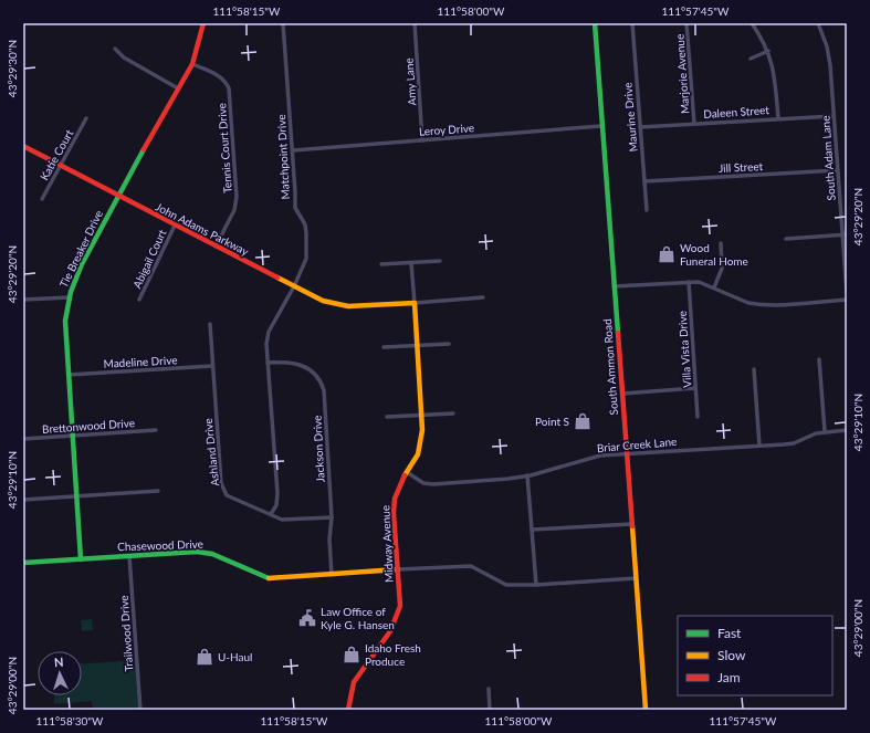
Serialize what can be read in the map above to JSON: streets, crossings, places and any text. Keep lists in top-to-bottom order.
{
  "streets": {
    "street": [
      "Marjorie Avenue",
      "Amy Lane",
      "Daleen Street",
      "Maurine Drive",
      "Leroy Drive",
      "Tennis Court Drive",
      "Katie Court",
      "Matchpoint Drive",
      "South Adam Lane",
      "Jill Street",
      "John Adams Parkway",
      "Tie Breaker Drive",
      "Abigail Court",
      "Villa Vista Drive",
      "Madeline Drive",
      "South Ammon Road",
      "Brettonwood Drive",
      "Briar Creek Lane",
      "Jackson Drive",
      "Ashland Drive",
      "Midway Avenue",
      "Chasewood Drive",
      "Trailwood Drive"
    ]
  },
  "crossings": [
    ["Marjorie Avenue", "Daleen Street"],
    ["Amy Lane", "Leroy Drive"],
    ["Daleen Street", "Maurine Drive"],
    ["Daleen Street", "South Adam Lane"],
    ["Maurine Drive", "Jill Street"],
    ["Leroy Drive", "Matchpoint Drive"],
    ["Leroy Drive", "South Ammon Road"],
    ["Tennis Court Drive", "John Adams Parkway"],
    ["Tennis Court Drive", "Tie Breaker Drive"],
    ["Katie Court", "John Adams Parkway"],
    ["Matchpoint Drive", "John Adams Parkway"],
    ["Matchpoint Drive", "Jackson Drive"],
    ["Matchpoint Drive", "Ashland Drive"],
    ["South Adam Lane", "Jill Street"],
    ["John Adams Parkway", "Tie Breaker Drive"],
    ["John Adams Parkway", "Abigail Court"],
    ["John Adams Parkway", "Midway Avenue"],
    ["Tie Breaker Drive", "Madeline Drive"],
    ["Tie Breaker Drive", "Brettonwood Drive"],
    ["Tie Breaker Drive", "Chasewood Drive"],
    ["Madeline Drive", "Ashland Drive"],
    ["South Ammon Road", "Briar Creek Lane"],
    ["Briar Creek Lane", "Midway Avenue"],
    ["Jackson Drive", "Ashland Drive"],
    ["Jackson Drive", "Chasewood Drive"],
    ["Midway Avenue", "Chasewood Drive"],
    ["Chasewood Drive", "Trailwood Drive"]
  ],
  "places": {
    "shop": [
      "Wood Funeral Home",
      "Point S",
      "Idaho Fresh Produce",
      "U-Haul"
    ],
    "public building": ["Law Office of Kyle G. Hansen"]
  },
  "legend": ["Fast", "Slow", "Jam"],
  "north": "top",
  "coordinates": [
    "111°58'15\"W",
    "111°58'00\"W",
    "111°57'45\"W",
    "43°29'30\"N",
    "43°29'20\"N",
    "43°29'10\"N",
    "43°29'00\"N",
    "111°58'30\"W"
  ]
}
